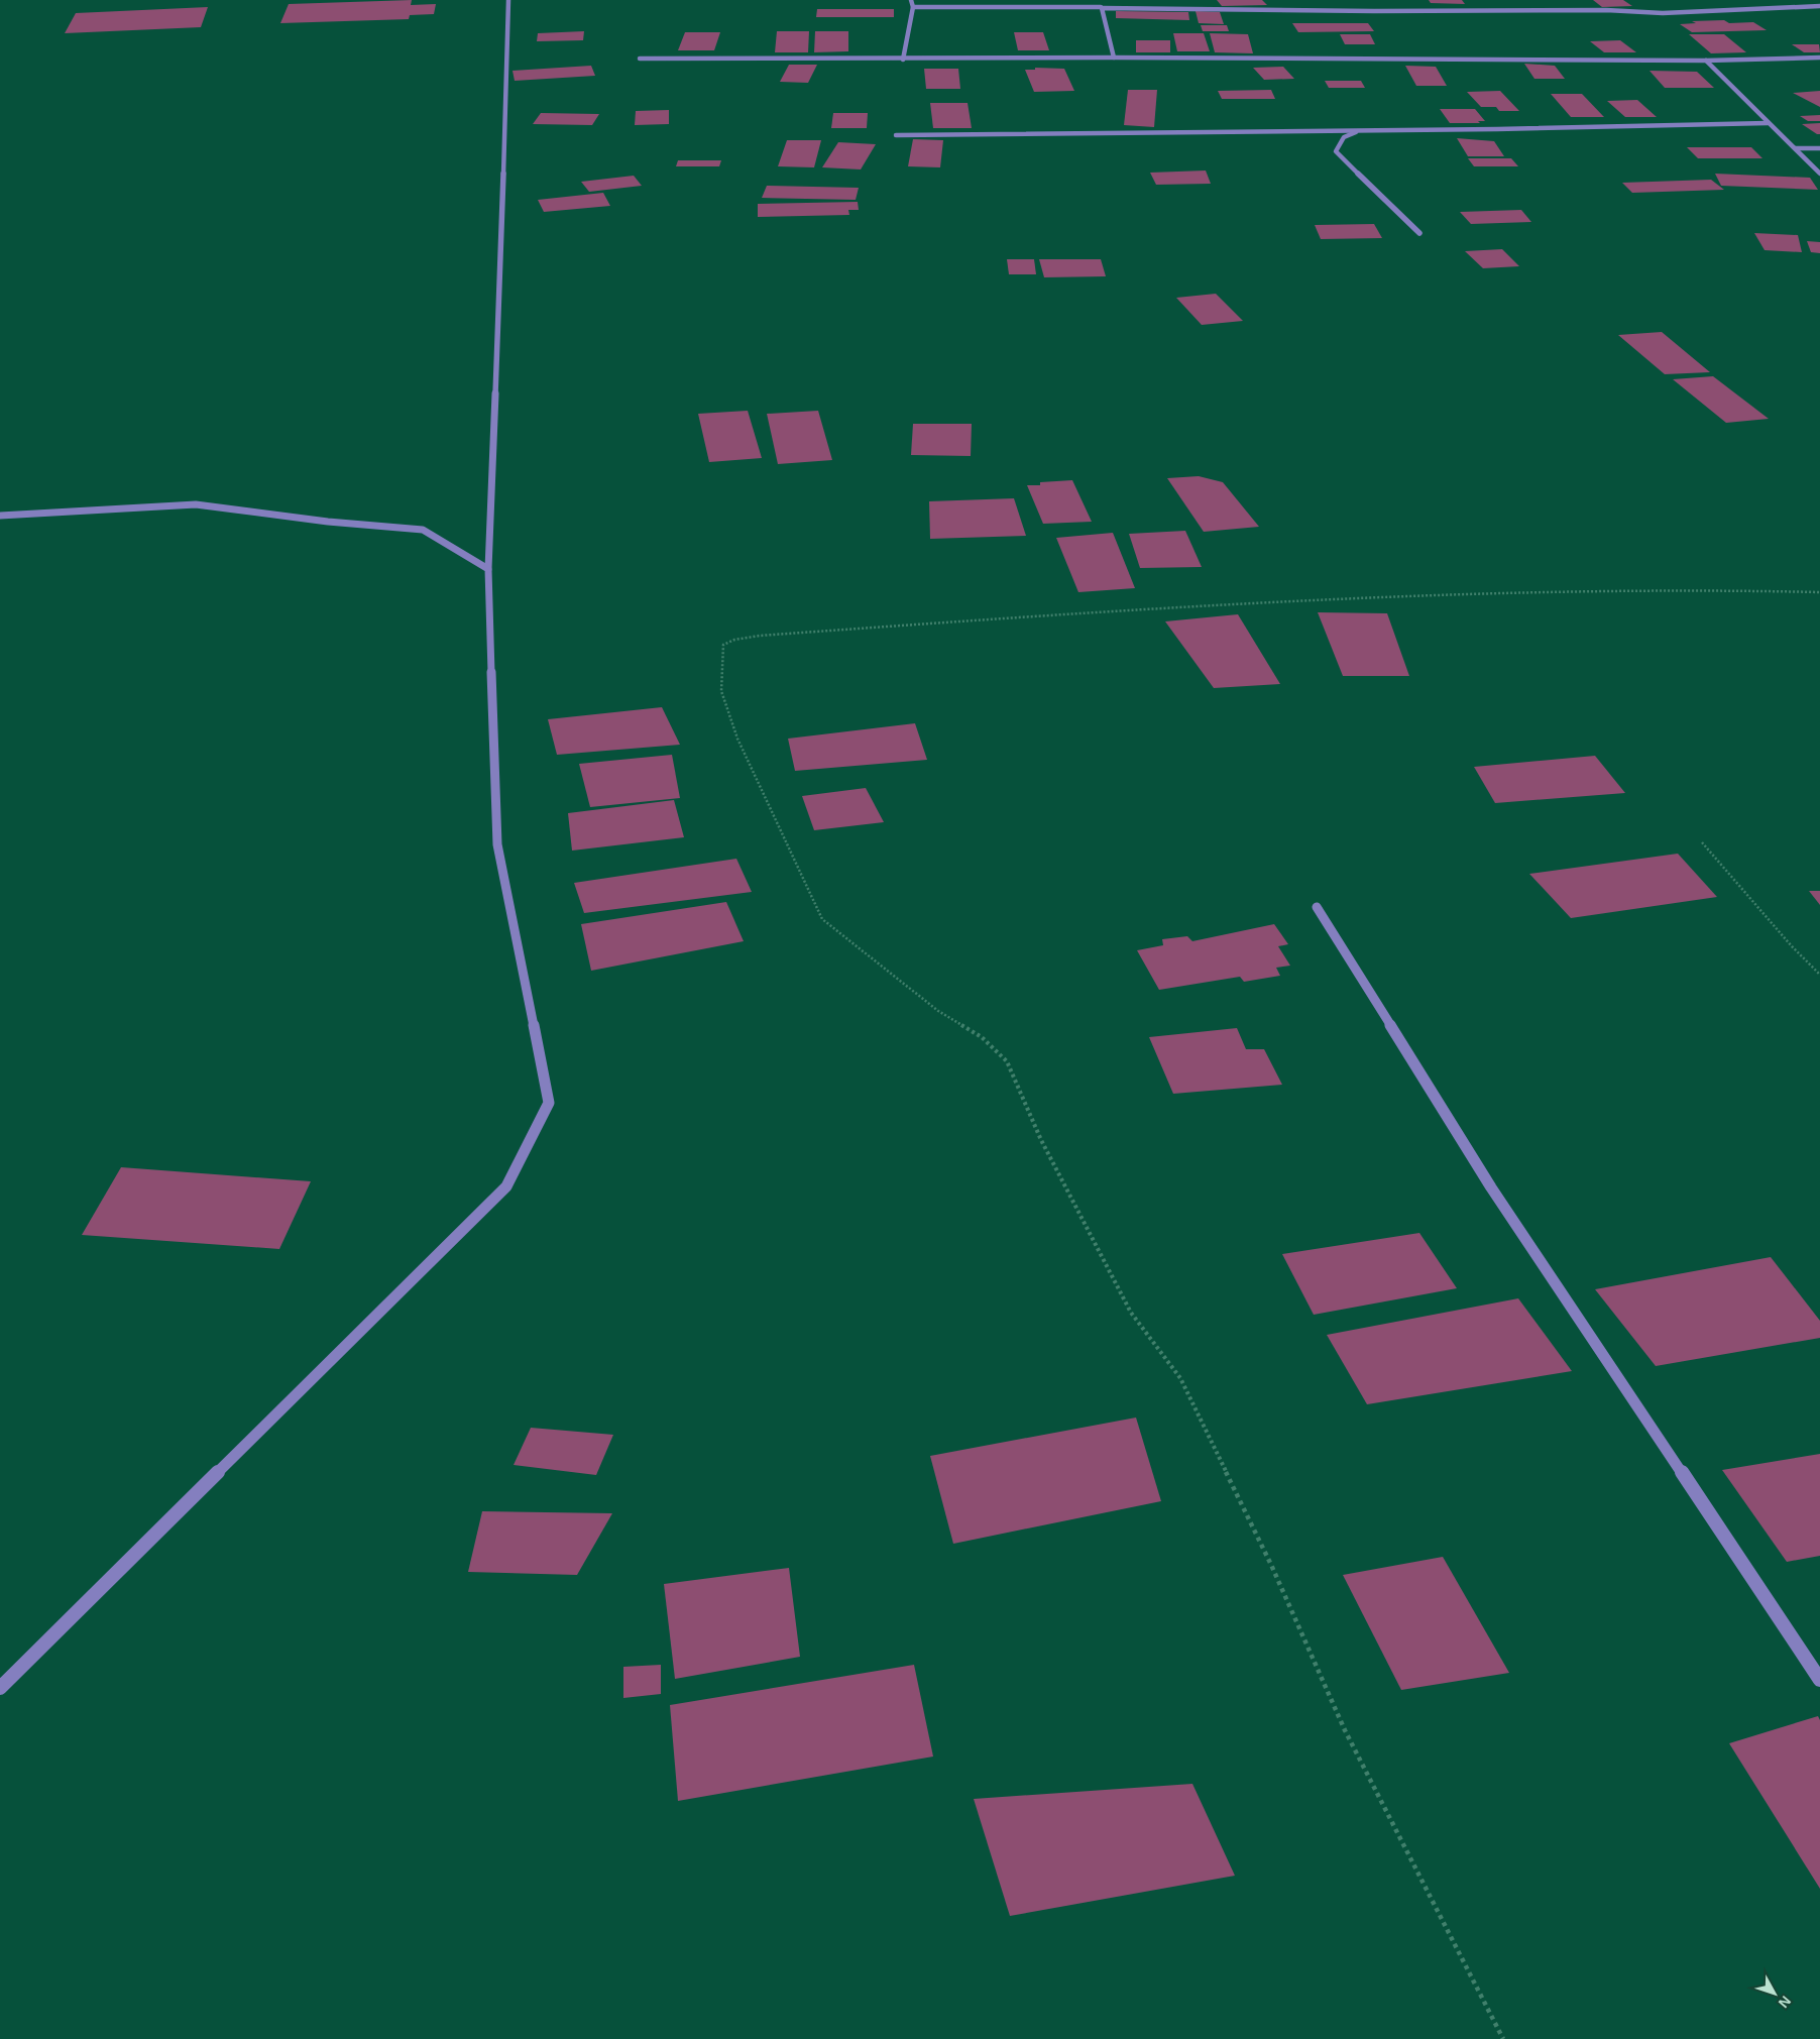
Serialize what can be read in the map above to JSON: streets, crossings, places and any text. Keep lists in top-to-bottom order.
{
  "north": "bottom right"
}
